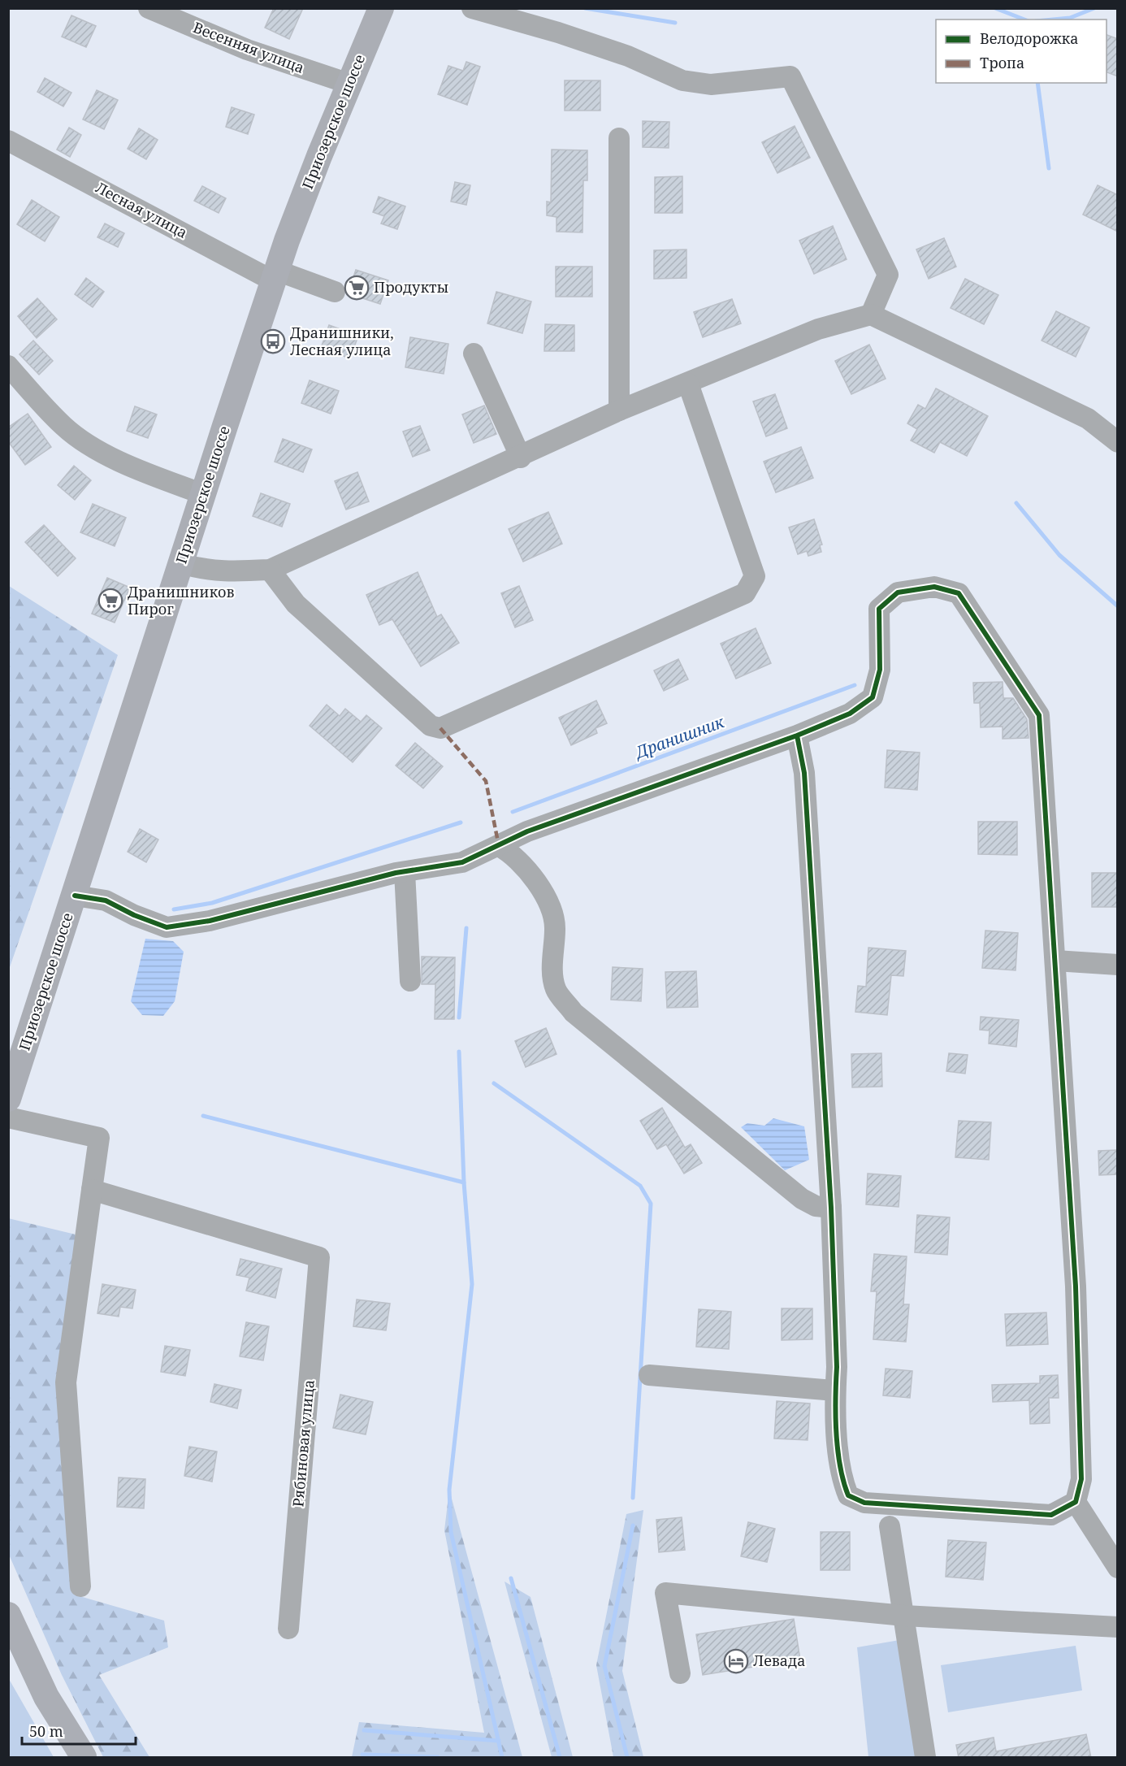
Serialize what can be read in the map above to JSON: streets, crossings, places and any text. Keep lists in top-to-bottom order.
{
  "streets": {
    "main road": ["Приозерское шоссе"],
    "street": ["Весенняя улица", "Лесная улица", "Рябиновая улица"]
  },
  "crossings": [
    ["Весенняя улица", "Приозерское шоссе"],
    ["Приозерское шоссе", "Лесная улица"]
  ],
  "water": ["Дранишник"],
  "places": {
    "supermarket": ["Продукты", "Дранишников Пирог"],
    "bus stop": ["Дранишники, Лесная улица"],
    "hotel": ["Левада"]
  },
  "legend": ["Велодорожка", "Тропа"],
  "scale_bar": "50 m"
}
